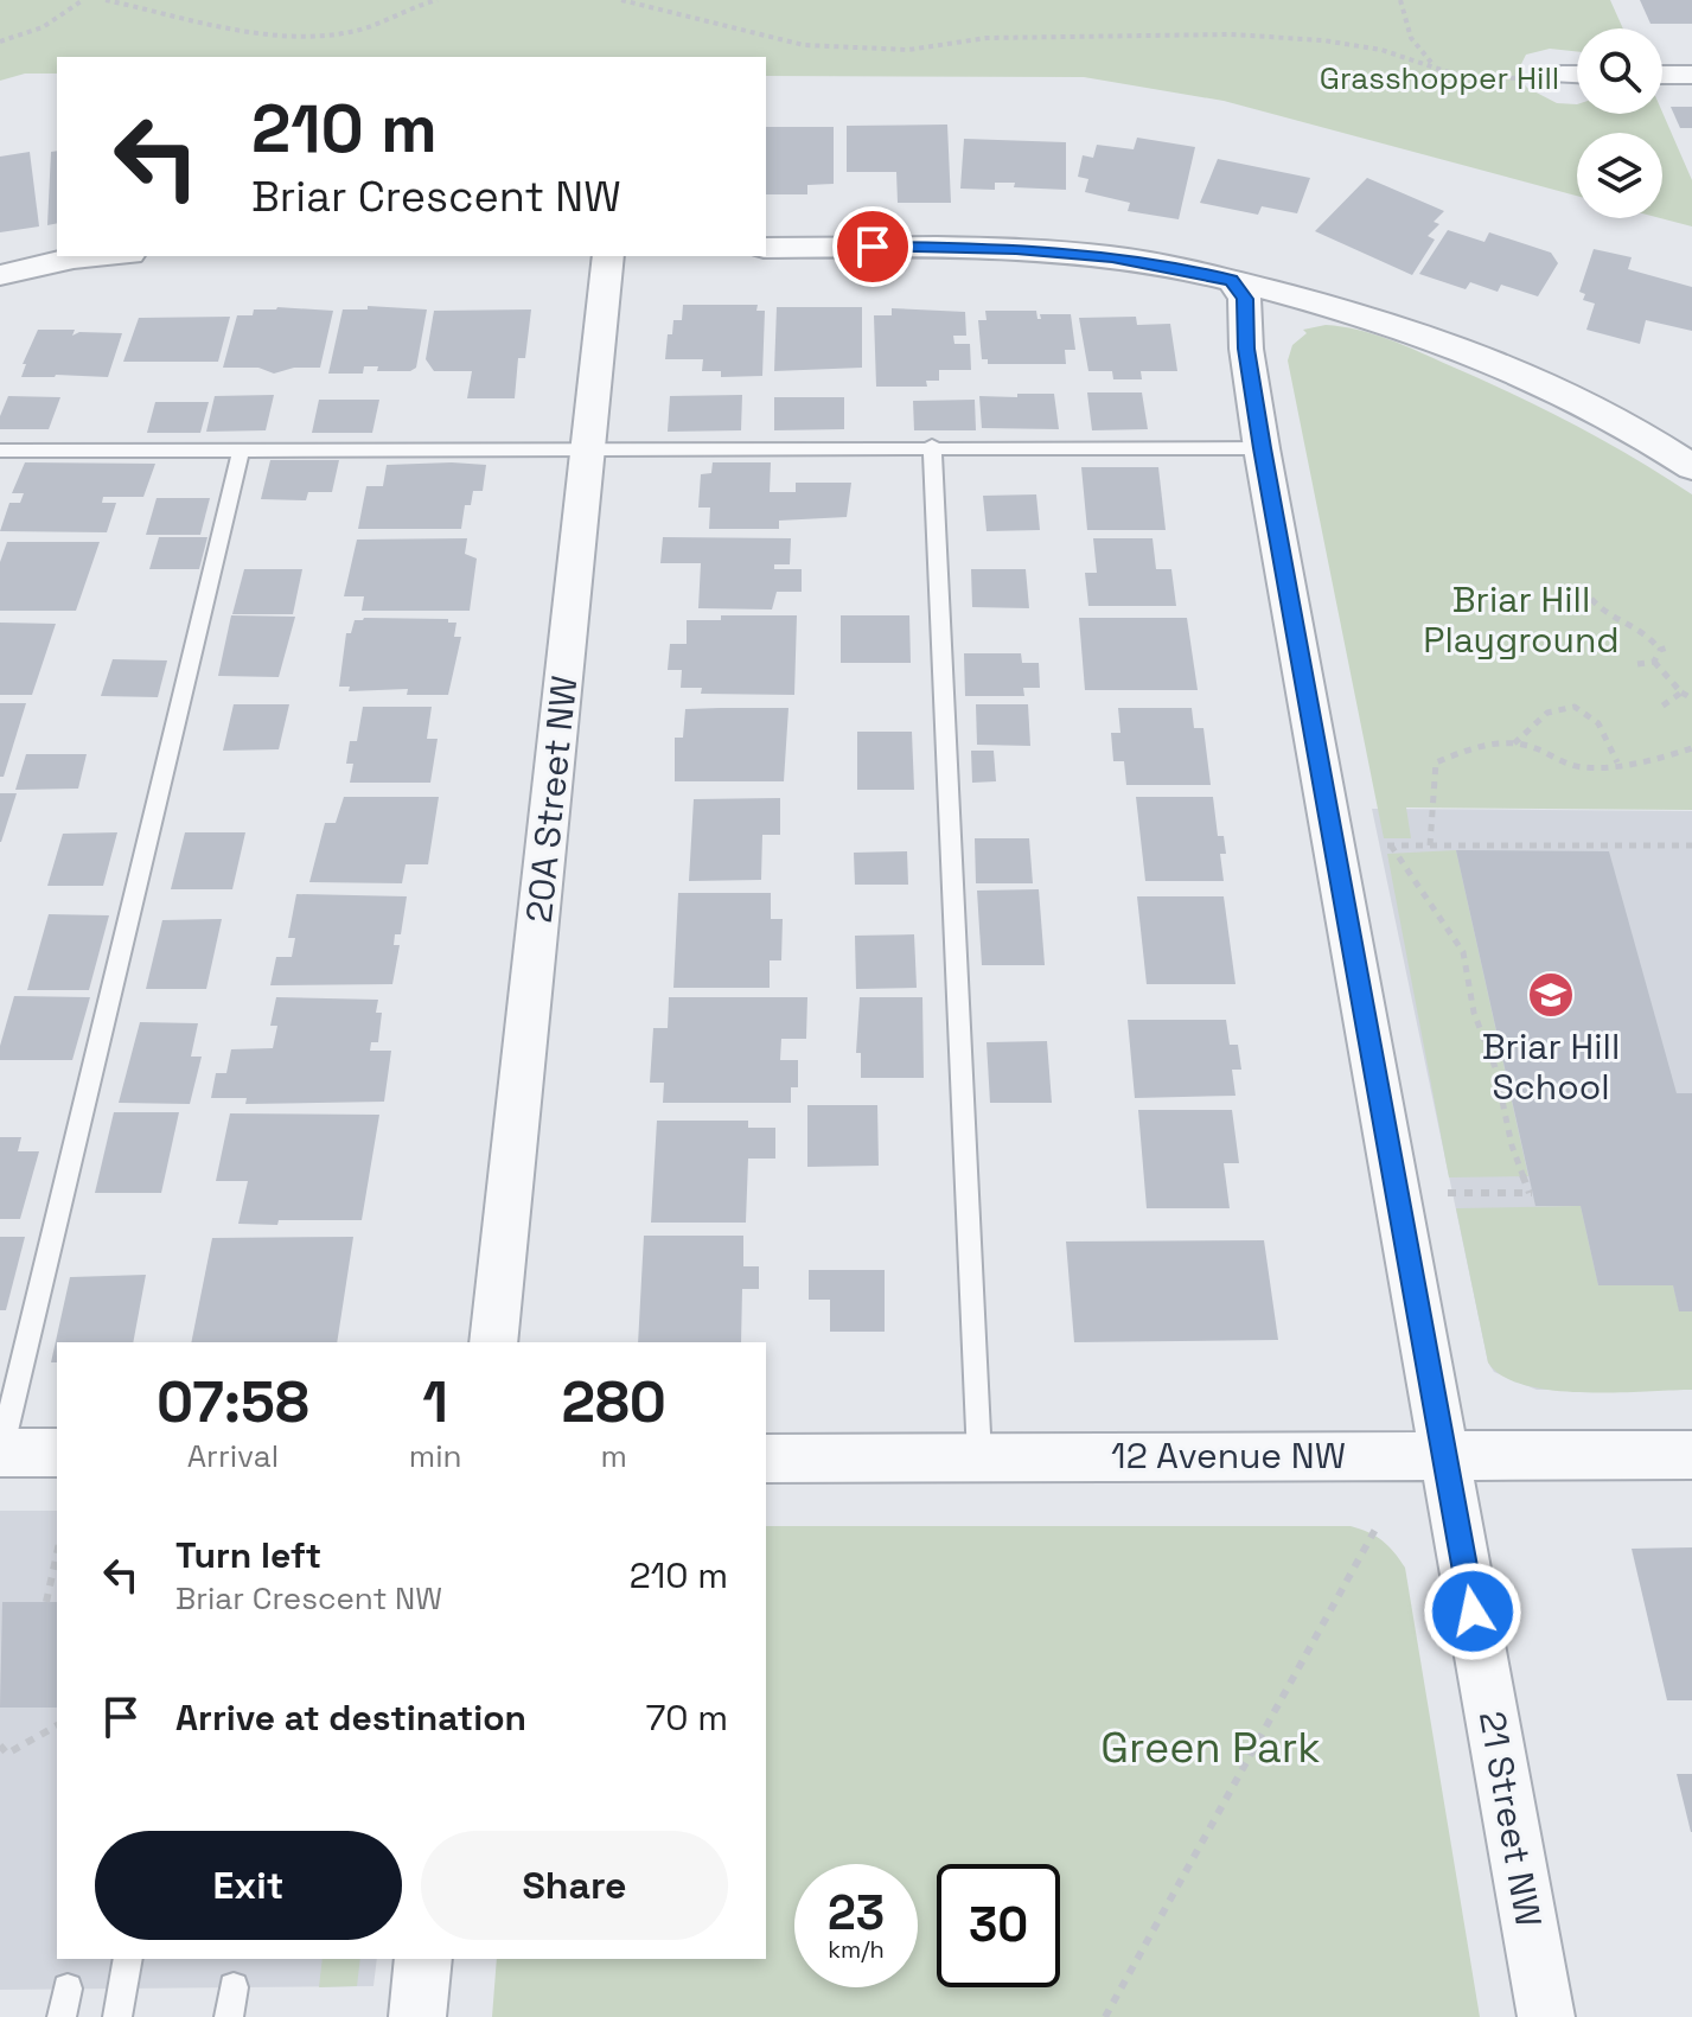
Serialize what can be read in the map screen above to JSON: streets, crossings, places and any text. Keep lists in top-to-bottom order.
{
  "streets": {
    "street": ["20A Street NW", "12 Avenue NW", "21 Street NW"]
  },
  "crossings": [
    ["12 Avenue NW", "21 Street NW"]
  ],
  "parks": ["Grasshopper Hill", "Briar Hill Playground", "Green Park"],
  "places": {
    "school or university": ["Briar Hill School"]
  },
  "page": {
    "turn": ["210 m", "Briar Crescent NW"],
    "eta": [
      "07:58",
      "Arrival",
      "1",
      "min",
      "280",
      "m"
    ],
    "list": [
      {
        "name": "Turn left",
        "note": "Briar Crescent NW",
        "value": "210 m"
      },
      {
        "name": "Arrive at destination",
        "value": "70 m"
      }
    ],
    "buttons": ["Exit", "Share"],
    "speed": "23 km/h",
    "limit": "30"
  }
}
